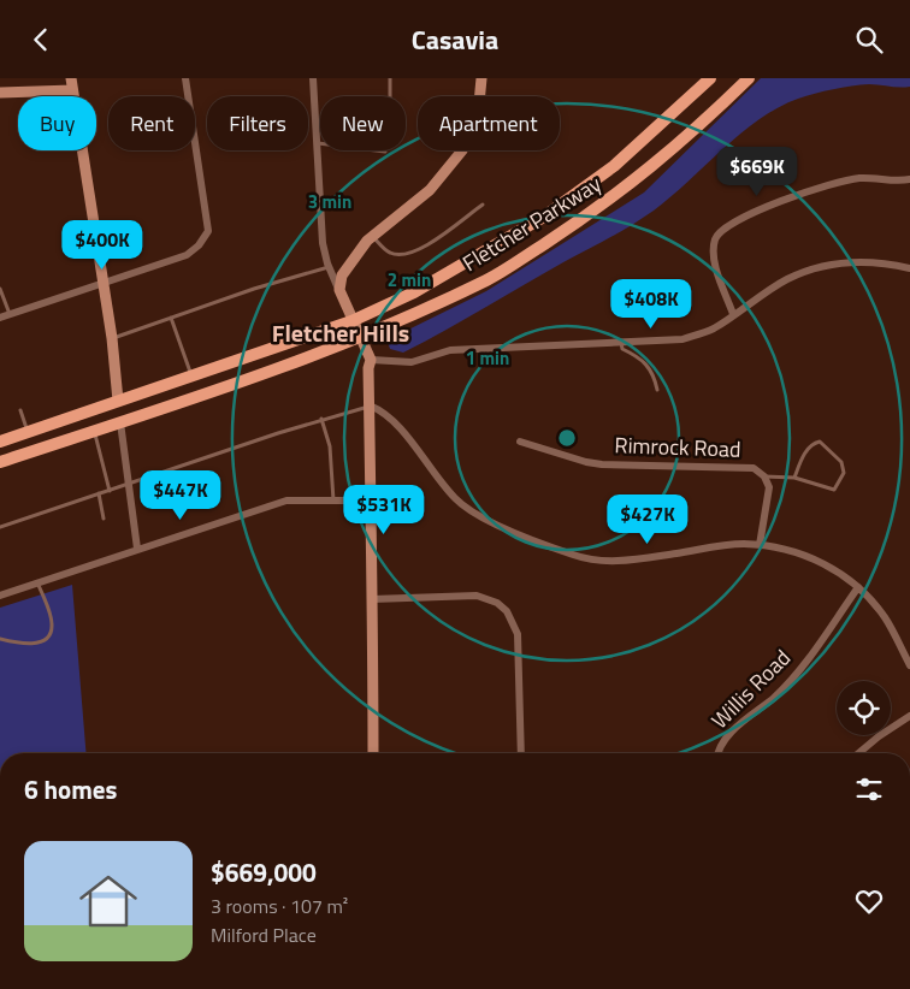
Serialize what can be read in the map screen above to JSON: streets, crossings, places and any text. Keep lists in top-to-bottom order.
{
  "streets": {
    "main road": ["Fletcher Parkway"],
    "street": ["Rimrock Road", "Willis Road"]
  },
  "districts": ["Fletcher Hills"],
  "page": {
    "header": "Casavia",
    "chip": [
      "Buy",
      "Rent",
      "Filters",
      "New",
      "Apartment"
    ],
    "price": [
      "$669K",
      "$400K",
      "$408K",
      "$447K",
      "$531K",
      "$427K"
    ],
    "heading": "6 homes",
    "list": [
      {
        "name": "$669,000",
        "note": "3 rooms · 107 m² · Milford Place"
      }
    ]
  },
  "rings": ["3 min", "2 min", "1 min"]
}
